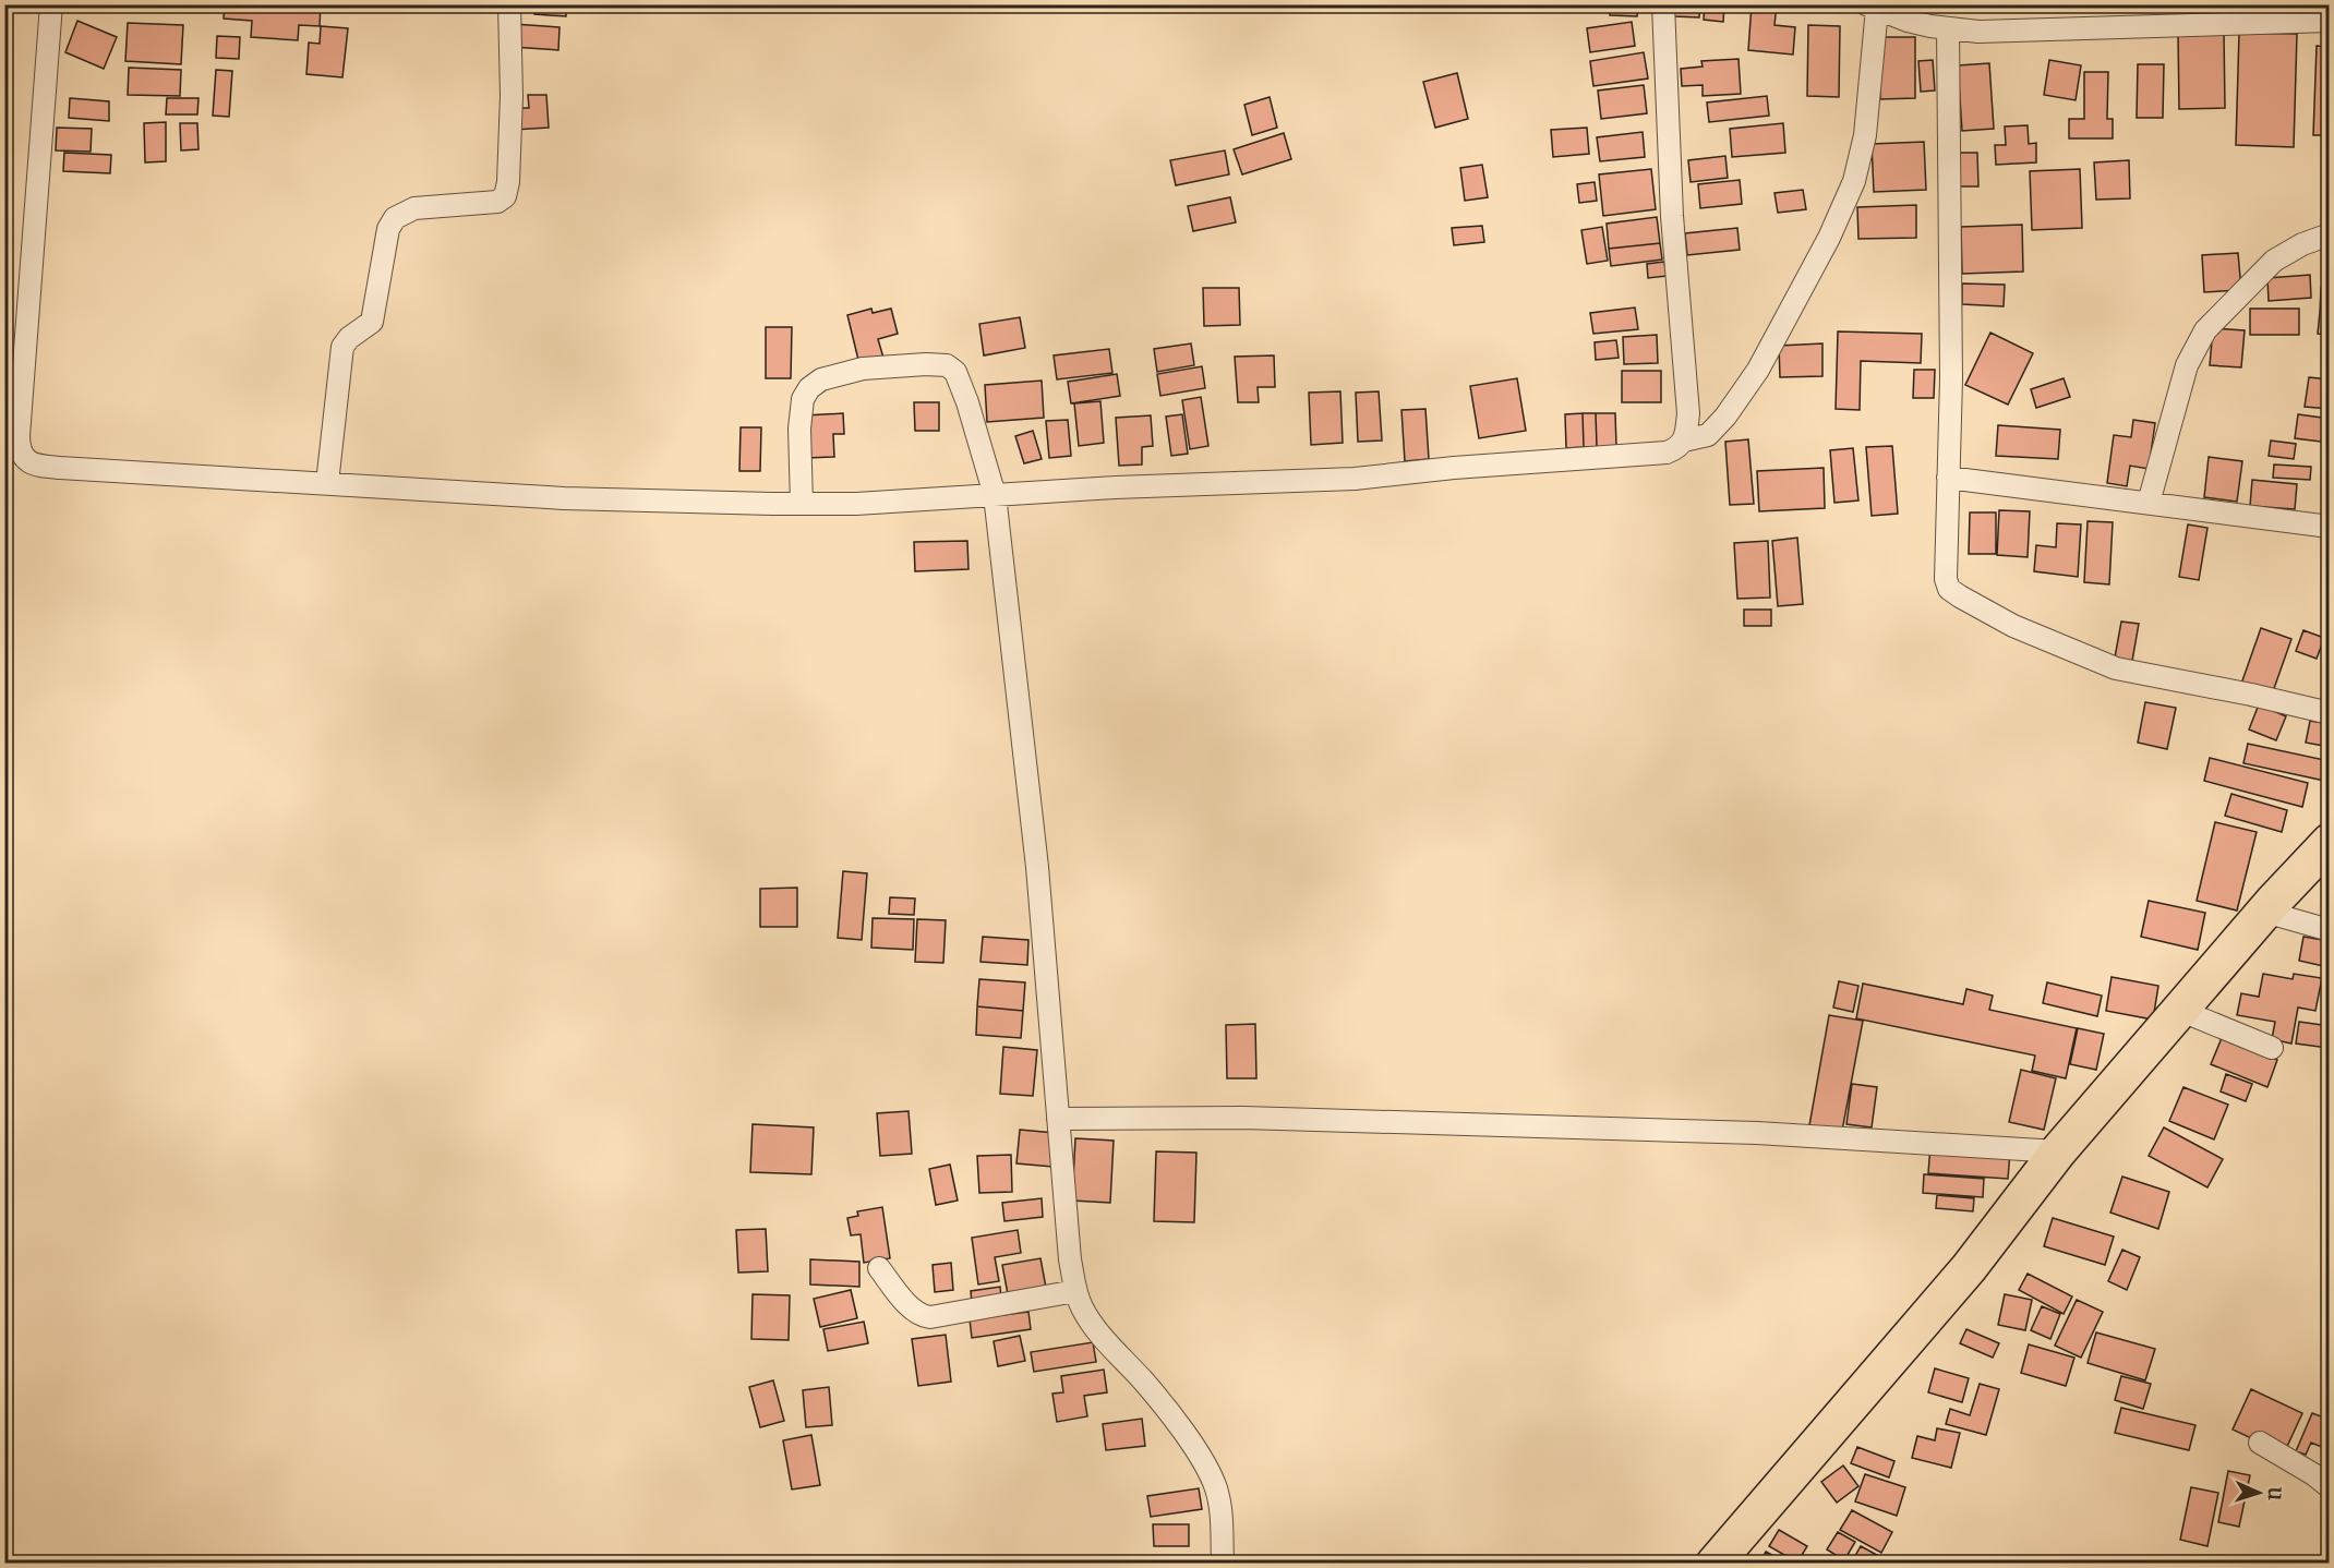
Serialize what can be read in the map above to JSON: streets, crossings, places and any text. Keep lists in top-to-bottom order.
{
  "north": "right"
}
